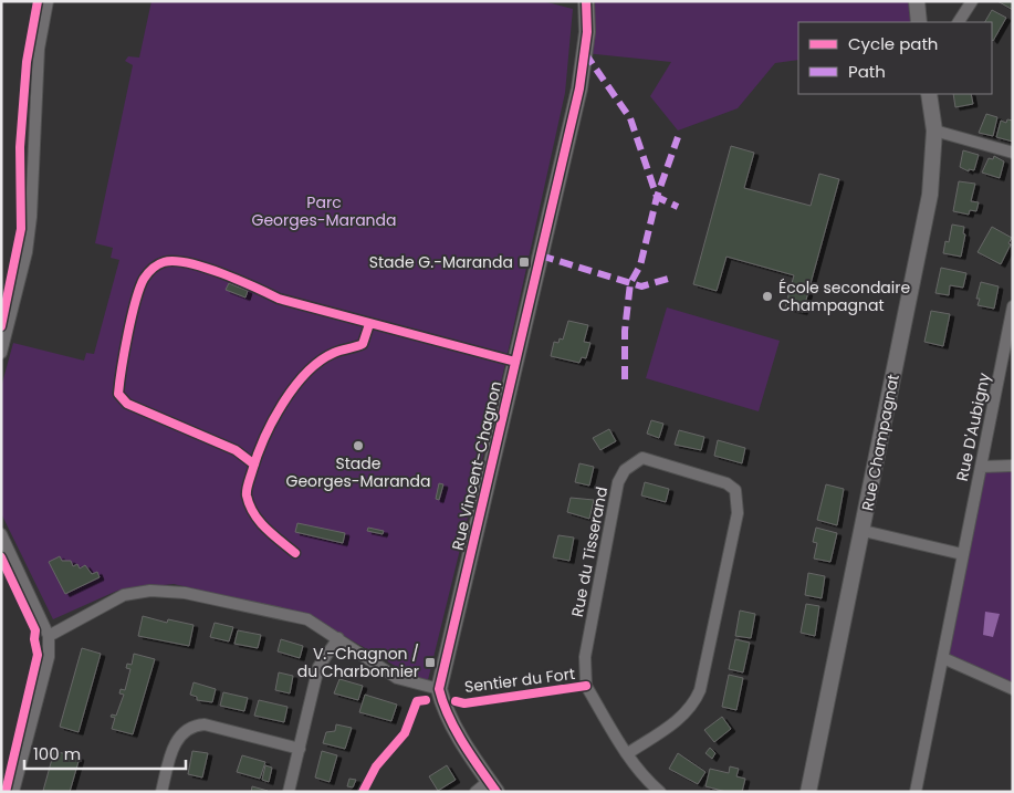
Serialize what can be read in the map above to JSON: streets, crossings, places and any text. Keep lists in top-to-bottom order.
{
  "streets": {
    "street": [
      "Rue D'Aubigny",
      "Rue Champagnat",
      "Rue Vincent-Chagnon",
      "Rue du Tisserand"
    ],
    "cycle path": ["Sentier du Fort"]
  },
  "parks": ["Parc Georges-Maranda"],
  "places": {
    "transit": ["Stade G.-Maranda", "V.-Chagnon / du Charbonnier"],
    "other": ["École secondaire Champagnat", "Stade Georges-Maranda"]
  },
  "legend": ["Cycle path", "Path"],
  "scale_bar": "100 m"
}
